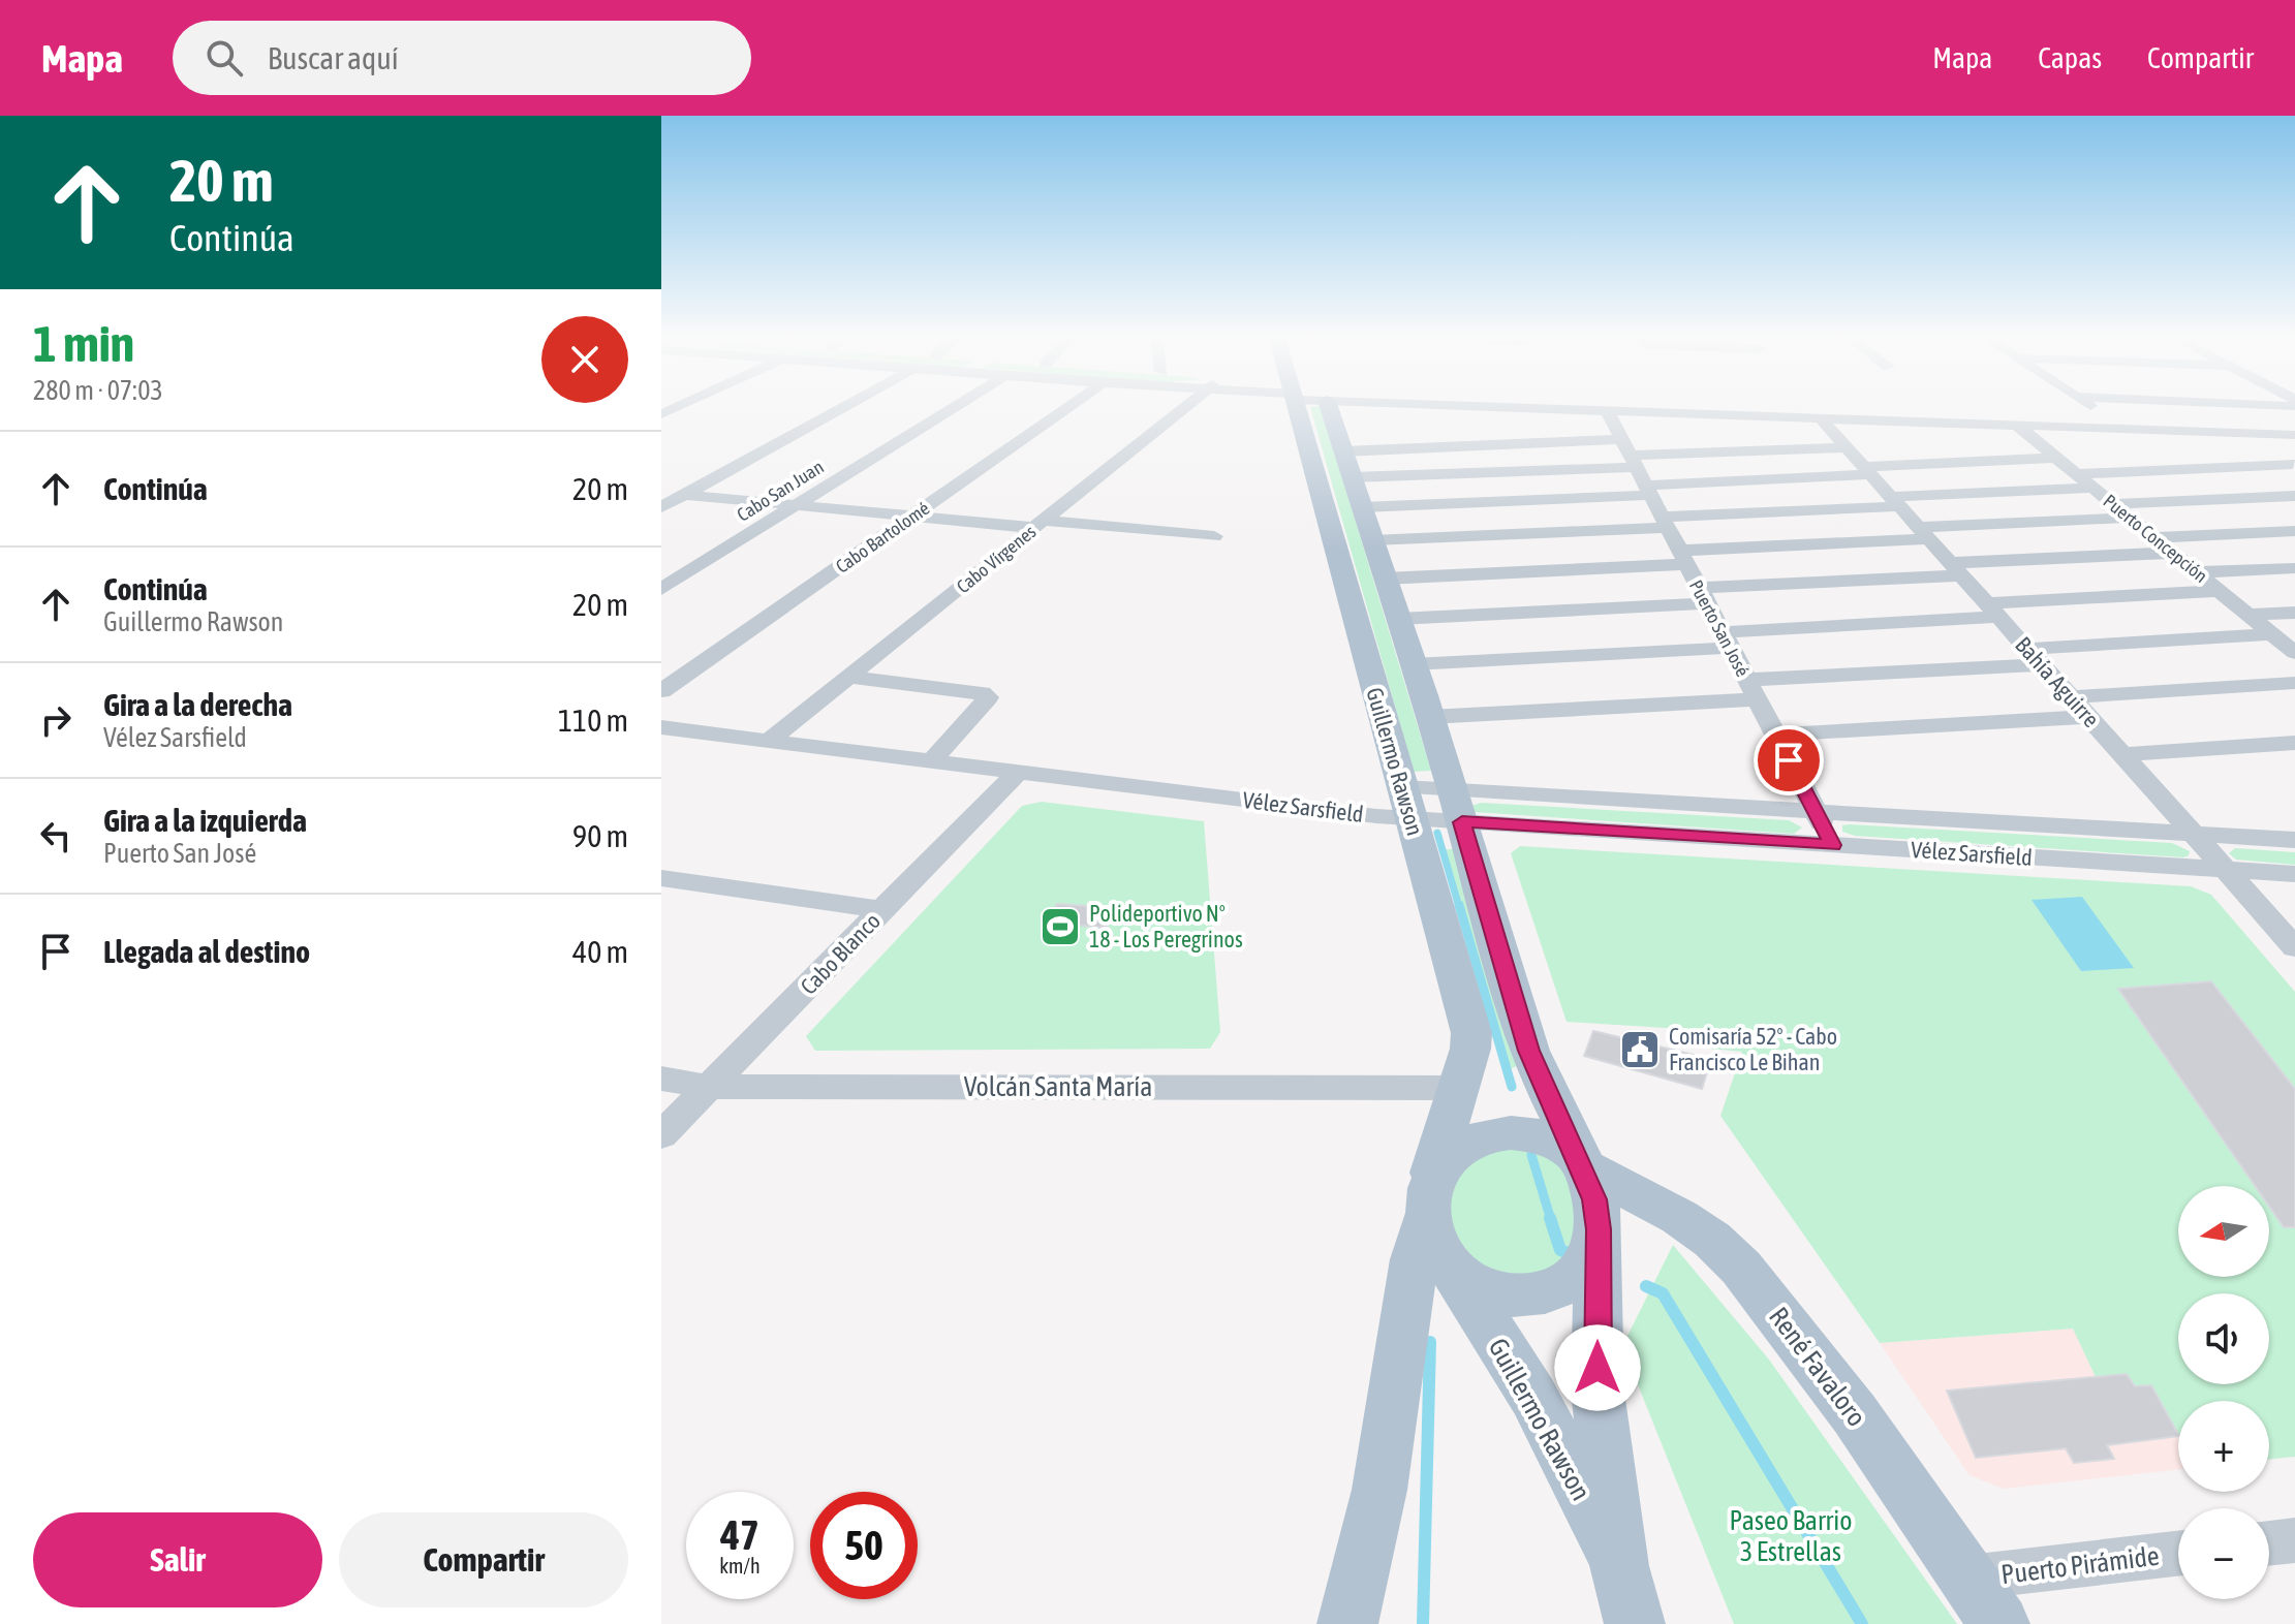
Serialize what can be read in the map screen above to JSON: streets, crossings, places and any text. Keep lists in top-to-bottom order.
{
  "streets": {
    "main road": ["Guillermo Rawson", "René Favaloro"],
    "street": [
      "Cabo San Juan",
      "Cabo Bartolomé",
      "Puerto Concepción",
      "Cabo Vírgenes",
      "Puerto San José",
      "Bahía Aguirre",
      "Vélez Sarsfield",
      "Cabo Blanco",
      "Volcán Santa María",
      "Puerto Pirámide"
    ]
  },
  "crossings": [
    ["Cabo Vírgenes", "Vélez Sarsfield"],
    ["Puerto San José", "Vélez Sarsfield"],
    ["Bahía Aguirre", "Vélez Sarsfield"],
    ["Guillermo Rawson", "Vélez Sarsfield"],
    ["Guillermo Rawson", "Volcán Santa María"],
    ["Guillermo Rawson", "René Favaloro"],
    ["Vélez Sarsfield", "Cabo Blanco"],
    ["Cabo Blanco", "Volcán Santa María"],
    ["René Favaloro", "Puerto Pirámide"]
  ],
  "parks": ["Paseo Barrio 3 Estrellas"],
  "places": {
    "sports": ["Polideportivo N° 18 - Los Peregrinos"],
    "public building": ["Comisaría 52° - Cabo Francisco Le Bihan"]
  },
  "north": "left",
  "page": {
    "header": "Mapa",
    "search": "Buscar aquí",
    "nav": ["Mapa", "Capas", "Compartir"],
    "turn": ["20 m", "Continúa"],
    "heading": ["1 min", "280 m · 07:03"],
    "list": [
      {
        "name": "Continúa",
        "value": "20 m"
      },
      {
        "name": "Continúa",
        "note": "Guillermo Rawson",
        "value": "20 m"
      },
      {
        "name": "Gira a la derecha",
        "note": "Vélez Sarsfield",
        "value": "110 m"
      },
      {
        "name": "Gira a la izquierda",
        "note": "Puerto San José",
        "value": "90 m"
      },
      {
        "name": "Llegada al destino",
        "value": "40 m"
      }
    ],
    "map_buttons": ["+", "−"],
    "speed": "47 km/h",
    "limit": "50",
    "buttons": ["Salir", "Compartir"]
  }
}
